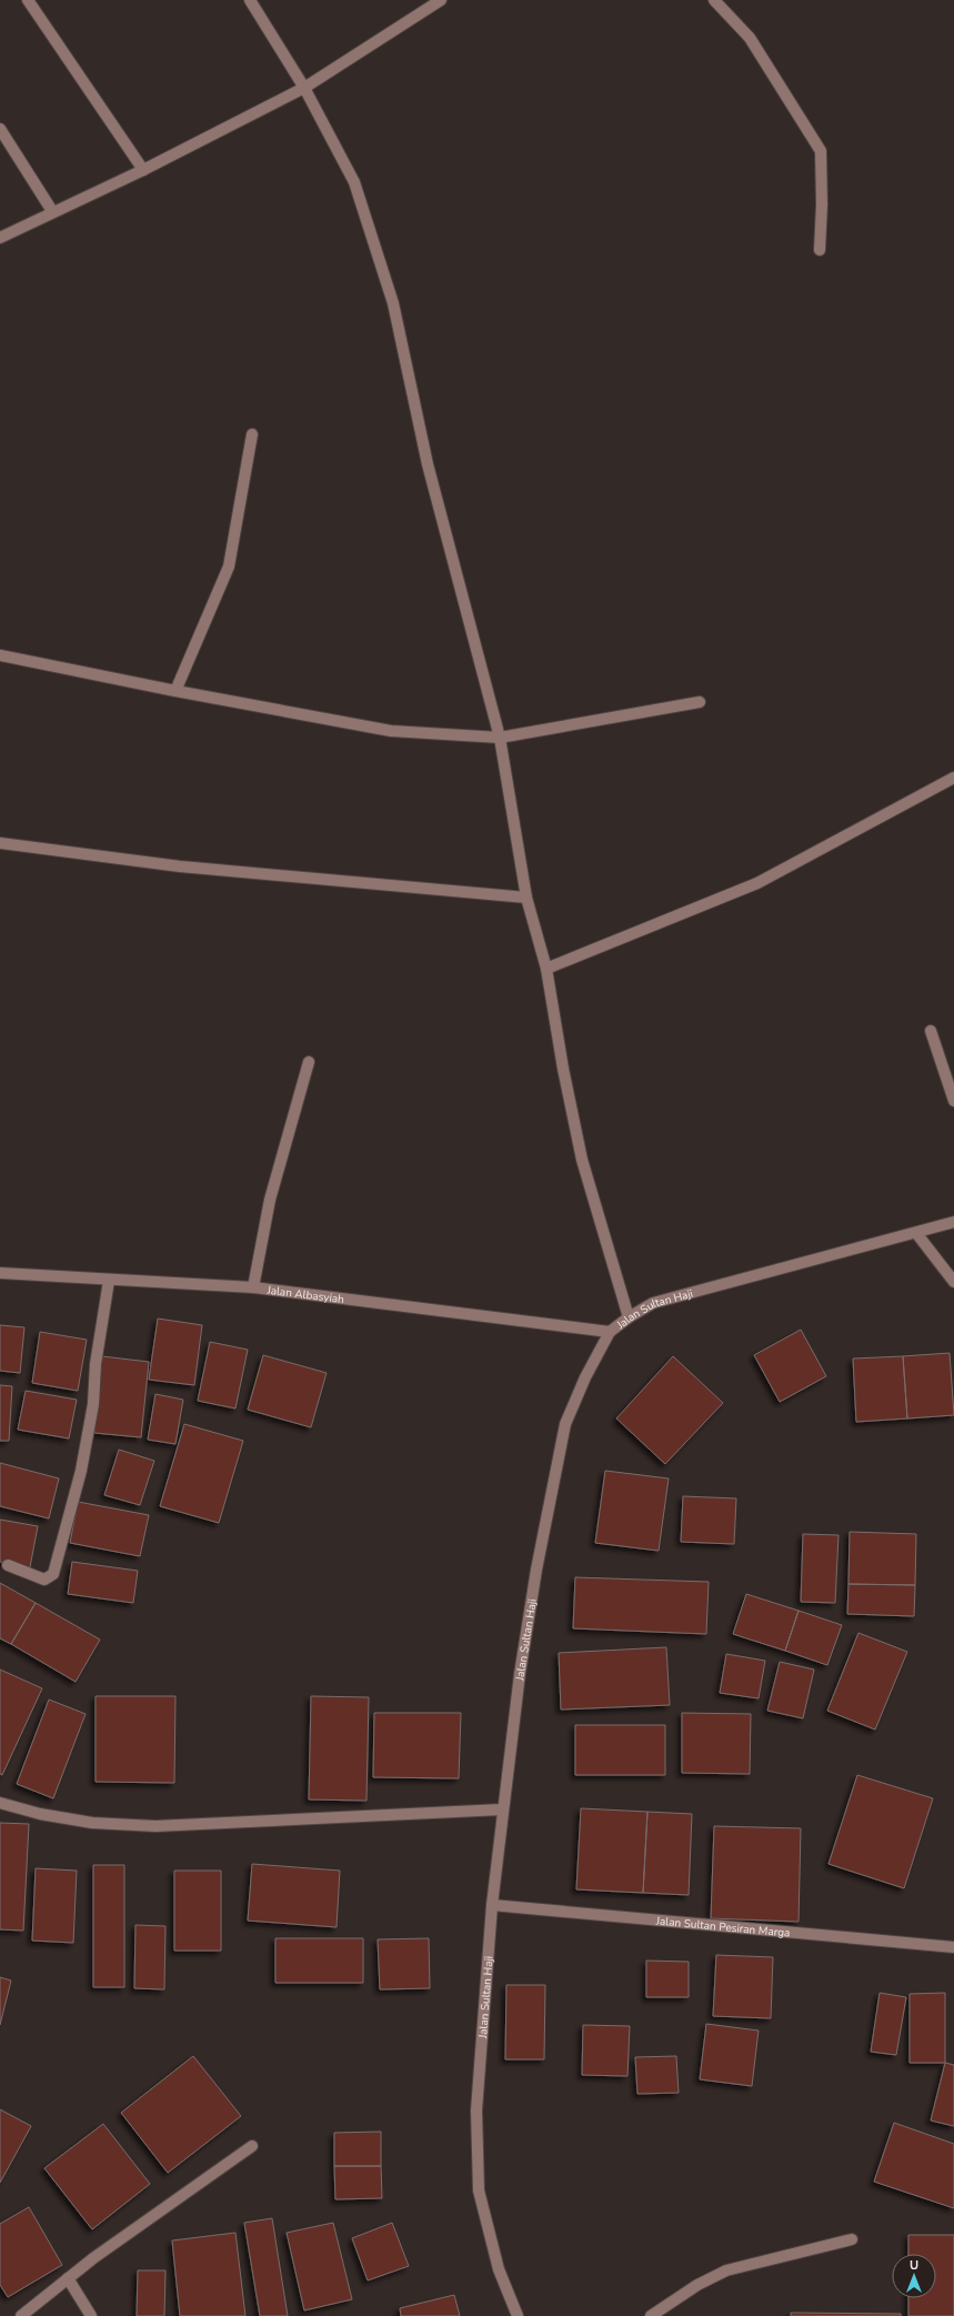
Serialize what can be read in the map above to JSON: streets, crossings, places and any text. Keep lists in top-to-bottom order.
{
  "streets": {
    "street": ["Jalan Albasyiah", "Jalan Sultan Haji", "Jalan Sultan Pesiran Marga"]
  },
  "crossings": [
    ["Jalan Albasyiah", "Jalan Sultan Haji"],
    ["Jalan Sultan Haji", "Jalan Sultan Pesiran Marga"]
  ],
  "north": "top"
}
